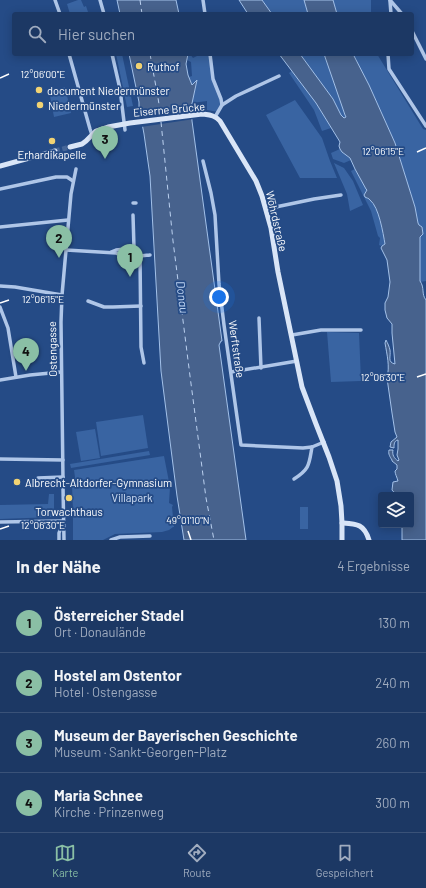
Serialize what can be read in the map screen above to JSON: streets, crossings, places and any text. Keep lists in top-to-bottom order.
{
  "streets": {
    "street": [
      "Eiserne Brücke",
      "Wöhrdstraße",
      "Ostengasse",
      "Werftstraße"
    ]
  },
  "crossings": [
    ["Eiserne Brücke", "Wöhrdstraße"]
  ],
  "water": ["Donau"],
  "parks": ["Villapark"],
  "places": [
    "Ruthof",
    "document Niedermünster",
    "Niedermünster",
    "Erhardikapelle",
    "Albrecht-Altdorfer-Gymnasium",
    "Torwachthaus"
  ],
  "page": {
    "search": "Hier suchen",
    "pins": [
      "3",
      "2",
      "1",
      "4"
    ],
    "heading": ["In der Nähe", "4 Ergebnisse"],
    "list": [
      {
        "mark": "1",
        "name": "Österreicher Stadel",
        "note": "Ort · Donaulände",
        "value": "130 m"
      },
      {
        "mark": "2",
        "name": "Hostel am Ostentor",
        "note": "Hotel · Ostengasse",
        "value": "240 m"
      },
      {
        "mark": "3",
        "name": "Museum der Bayerischen Geschichte",
        "note": "Museum · Sankt-Georgen-Platz",
        "value": "260 m"
      },
      {
        "mark": "4",
        "name": "Maria Schnee",
        "note": "Kirche · Prinzenweg",
        "value": "300 m"
      }
    ],
    "nav": ["Karte", "Route", "Gespeichert"]
  },
  "coordinates": [
    "12°06'00\"E",
    "12°06'15\"E",
    "12°06'30\"E",
    "49°01'10\"N"
  ]
}
